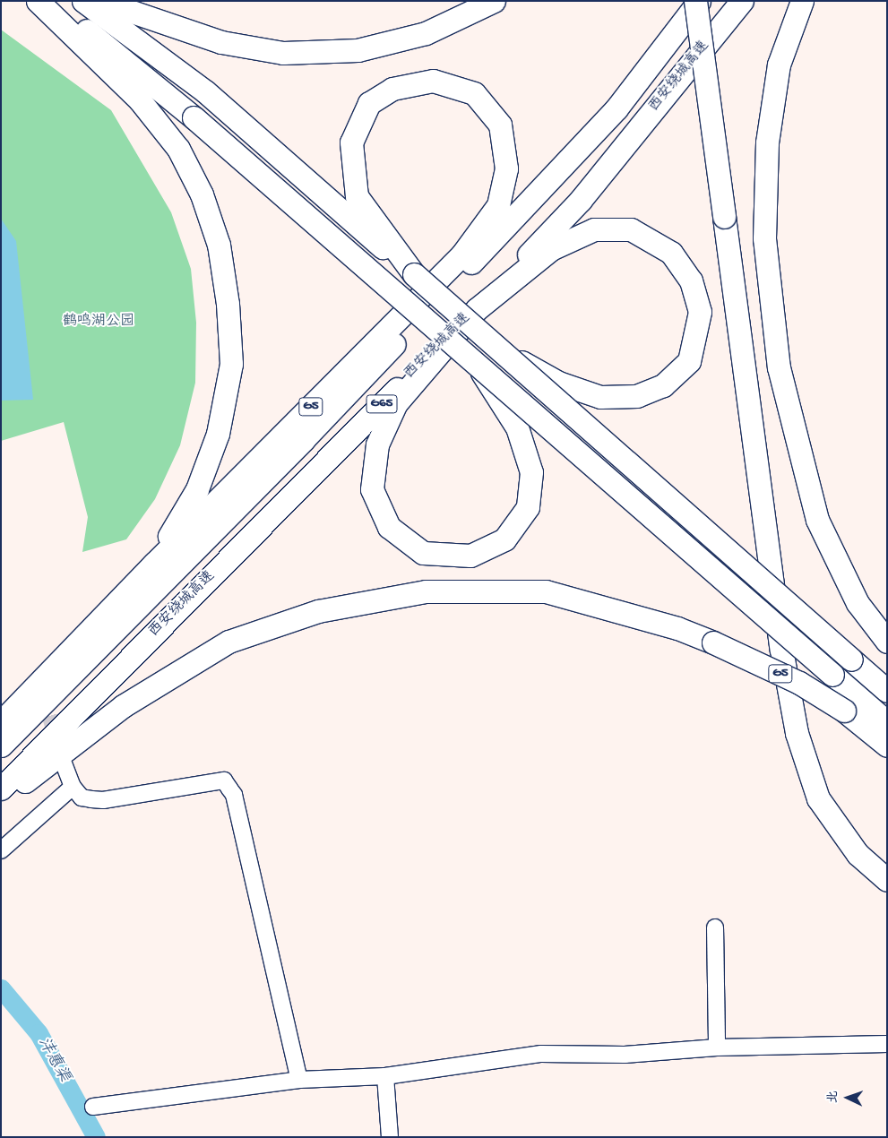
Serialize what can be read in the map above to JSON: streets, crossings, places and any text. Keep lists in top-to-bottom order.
{
  "streets": {
    "highway": ["西安绕城高速", "G65", "G5"]
  },
  "water": ["沣惠渠"],
  "parks": ["鹤鸣湖公园"],
  "north": "left"
}
